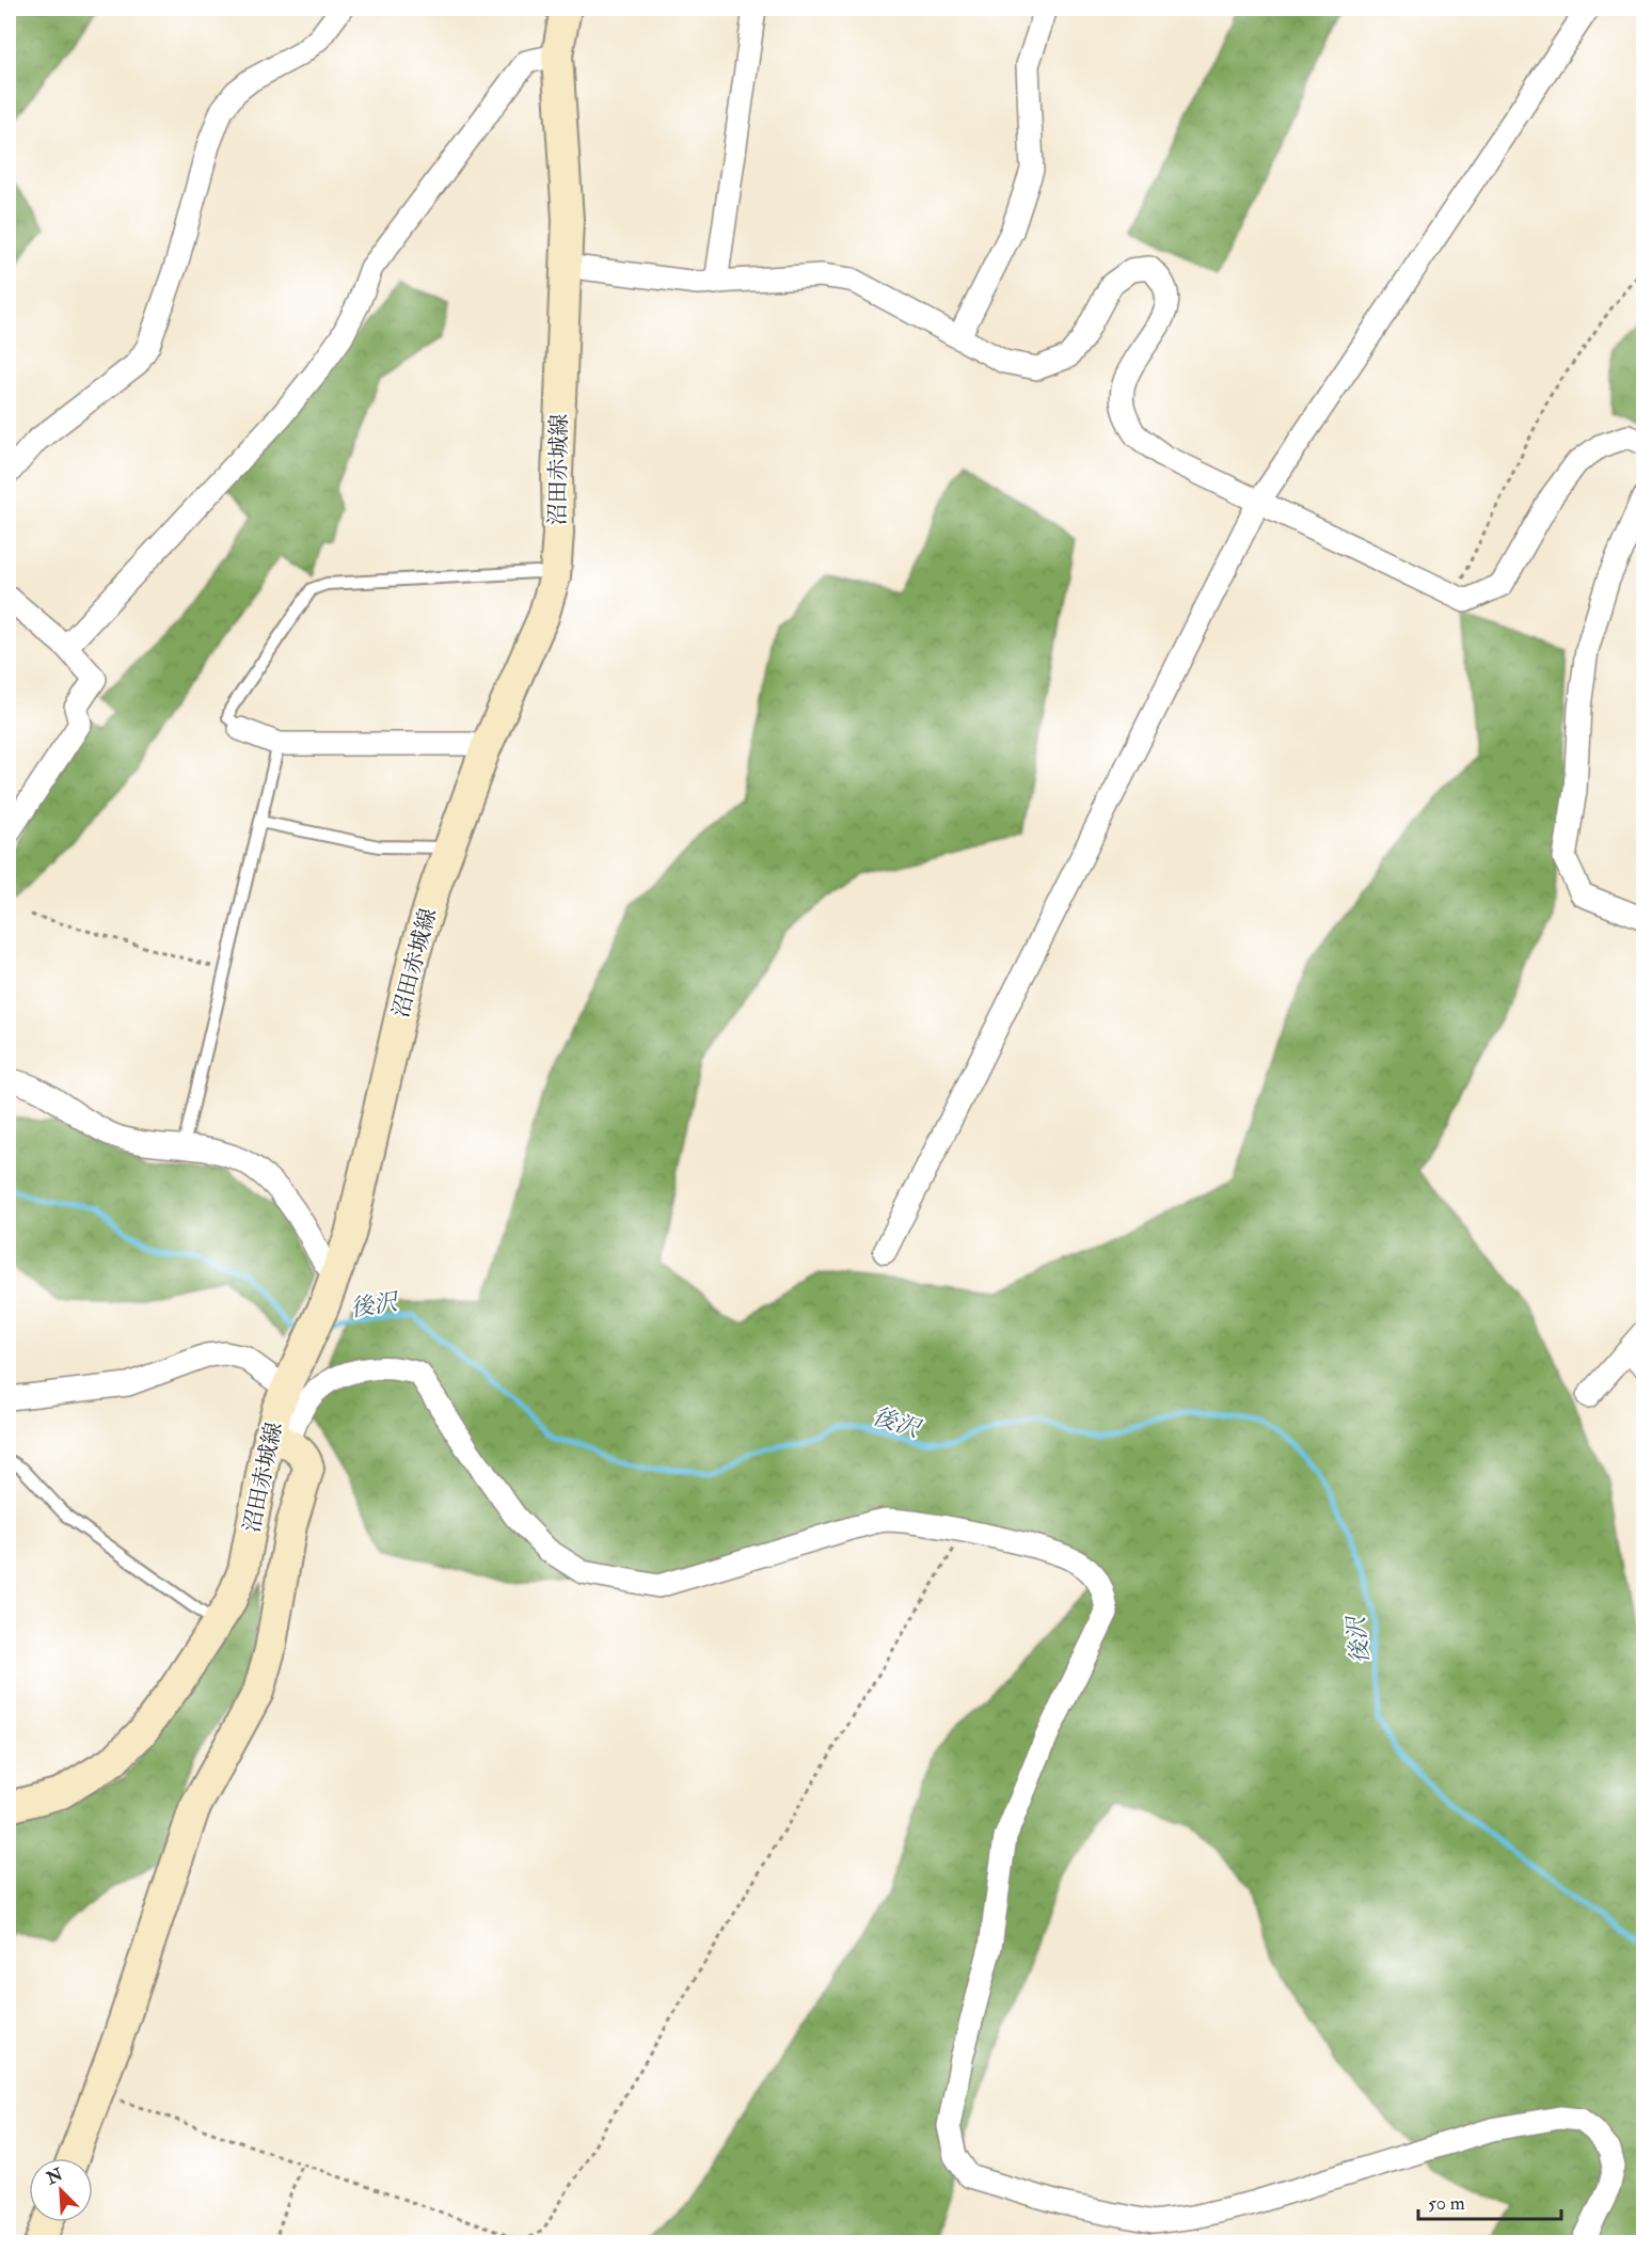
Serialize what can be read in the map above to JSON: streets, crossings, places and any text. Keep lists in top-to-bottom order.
{
  "streets": {
    "main road": ["沼田赤城線"]
  },
  "water": ["後沢"],
  "scale_bar": "50 m",
  "north": "top left"
}
